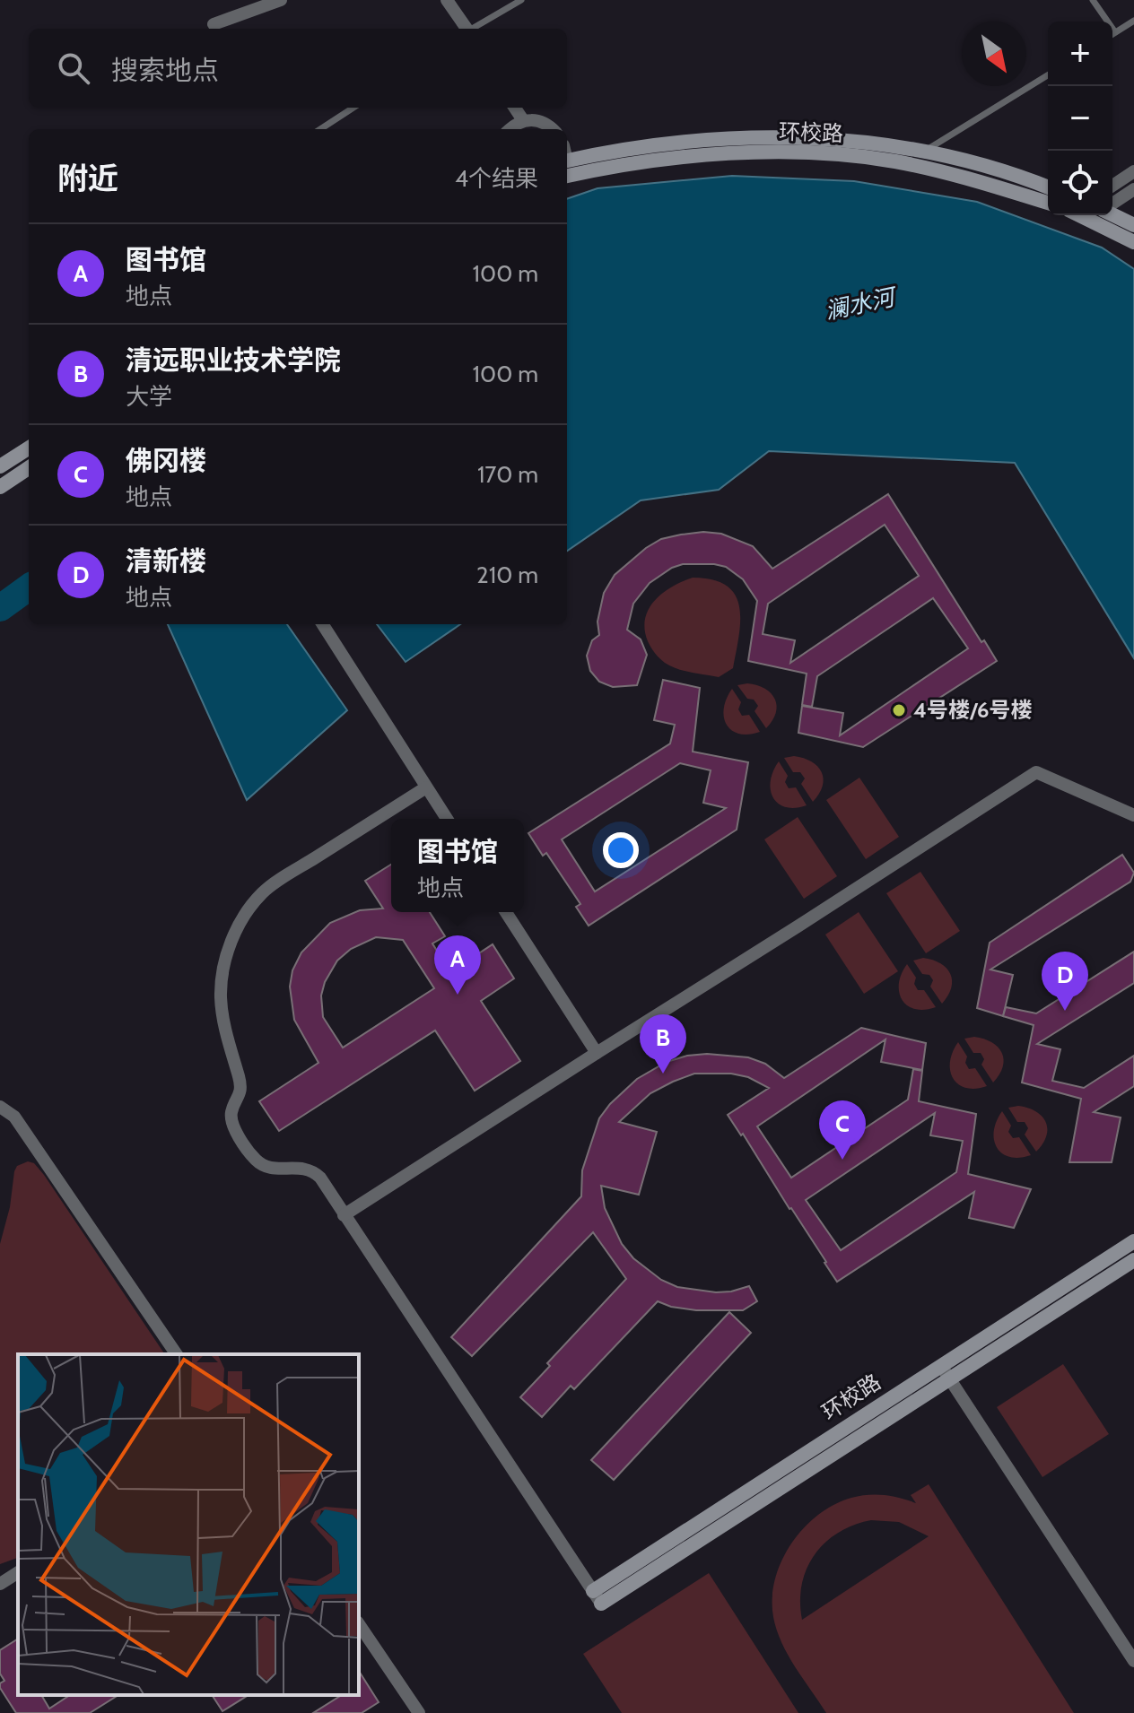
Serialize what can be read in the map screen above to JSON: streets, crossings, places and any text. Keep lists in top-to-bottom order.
{
  "streets": {
    "street": ["环校路"]
  },
  "water": ["澜水河"],
  "places": ["4号楼/6号楼"],
  "north": "bottom right",
  "page": {
    "map_buttons": ["+", "−"],
    "search": "搜索地点",
    "heading": ["附近", "4个结果"],
    "list": [
      {
        "mark": "A",
        "name": "图书馆",
        "note": "地点",
        "value": "100 m"
      },
      {
        "mark": "B",
        "name": "清远职业技术学院",
        "note": "大学",
        "value": "100 m"
      },
      {
        "mark": "C",
        "name": "佛冈楼",
        "note": "地点",
        "value": "170 m"
      },
      {
        "mark": "D",
        "name": "清新楼",
        "note": "地点",
        "value": "210 m"
      }
    ],
    "popup": ["图书馆", "地点"],
    "pins": [
      "A",
      "D",
      "B",
      "C"
    ]
  }
}
